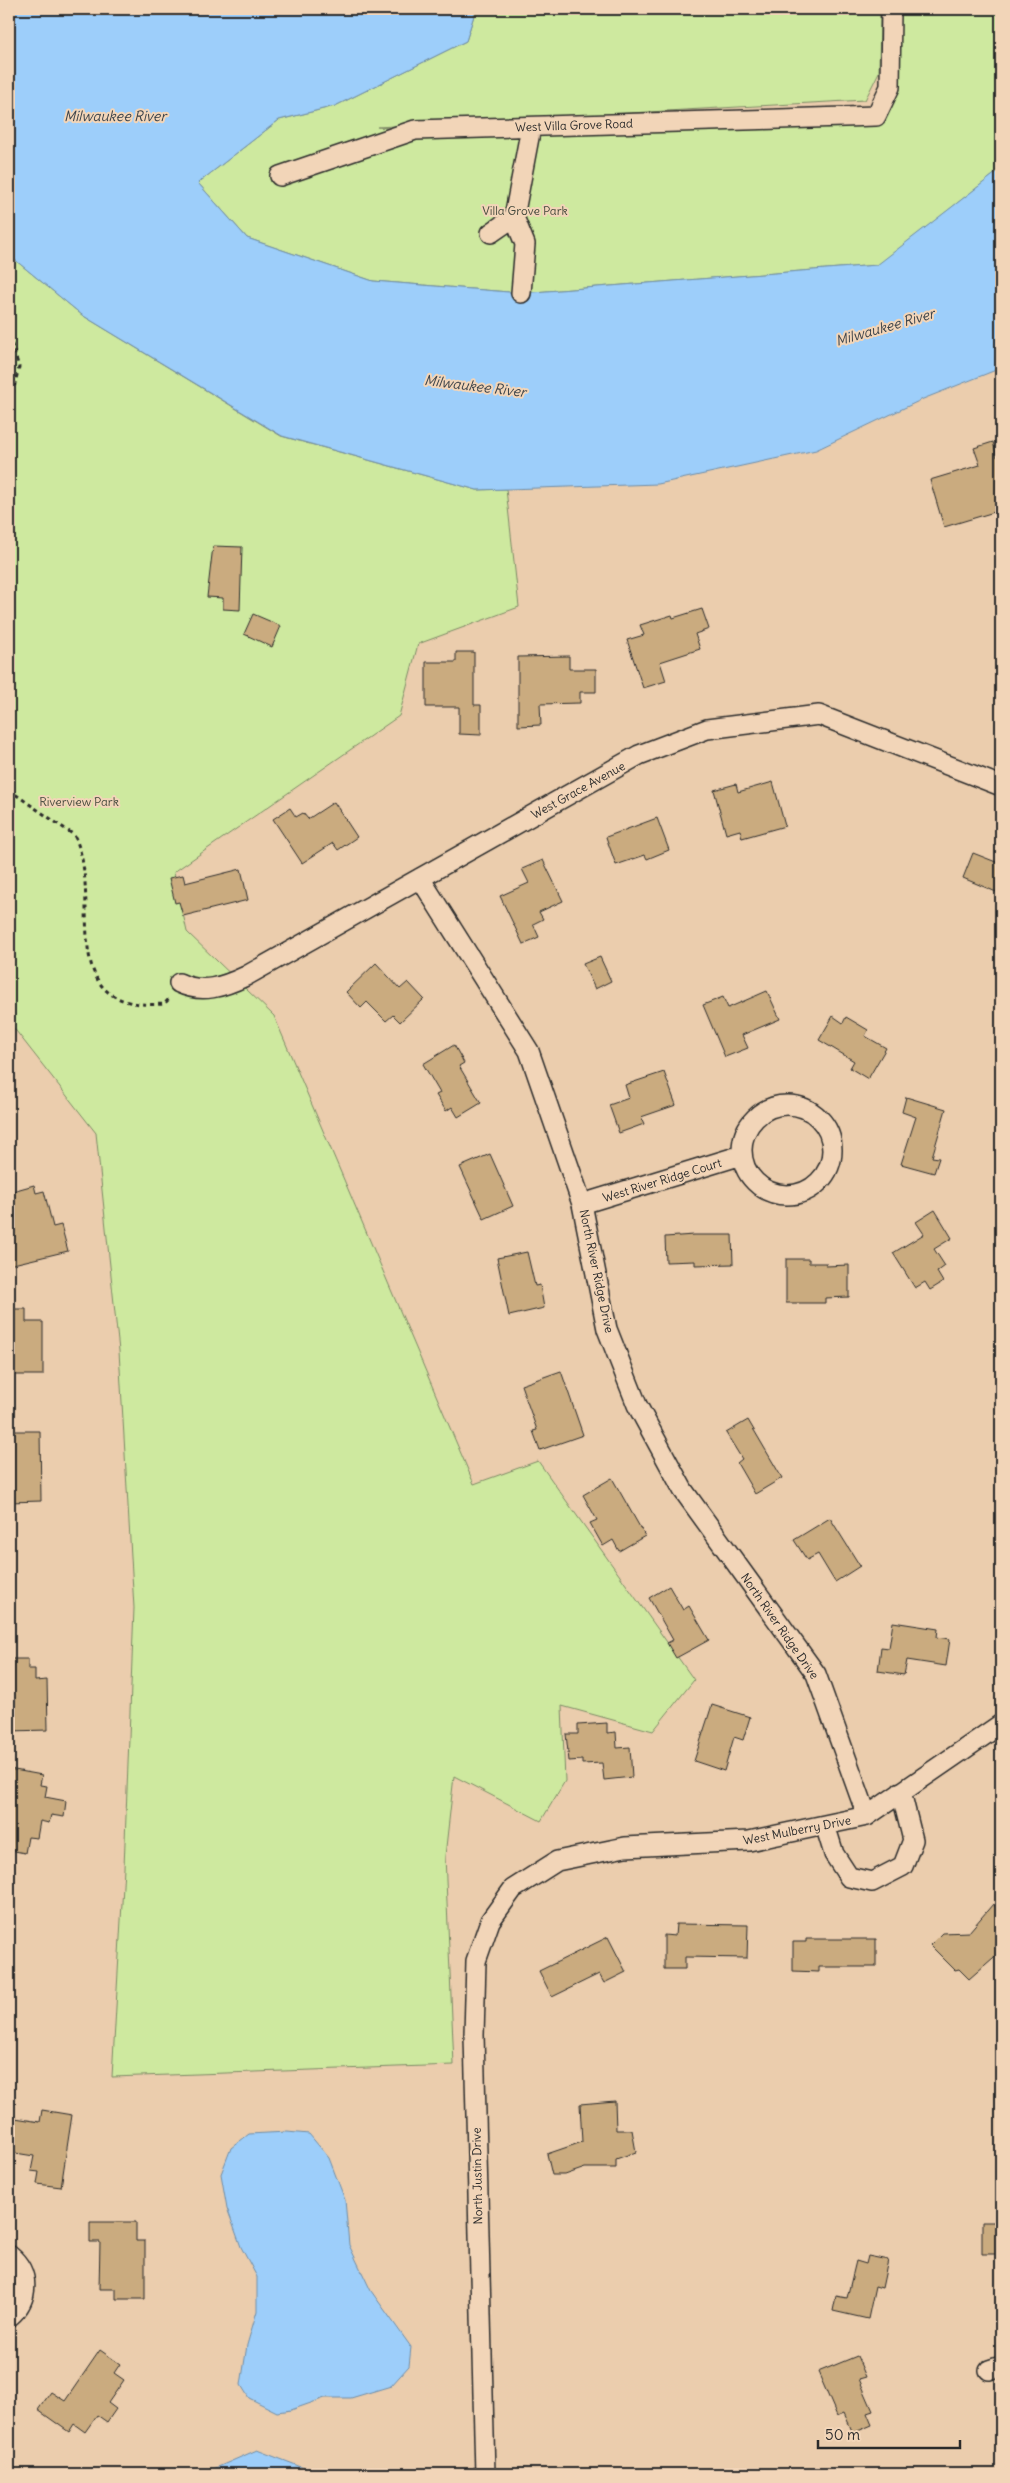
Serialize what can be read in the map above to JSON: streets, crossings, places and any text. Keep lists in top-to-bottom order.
{
  "streets": {
    "street": [
      "West Villa Grove Road",
      "West Grace Avenue",
      "West River Ridge Court",
      "North River Ridge Drive",
      "West Mulberry Drive",
      "North Justin Drive"
    ]
  },
  "crossings": [
    ["West Grace Avenue", "North River Ridge Drive"],
    ["West River Ridge Court", "North River Ridge Drive"],
    ["North River Ridge Drive", "West Mulberry Drive"],
    ["West Mulberry Drive", "North Justin Drive"]
  ],
  "water": ["Milwaukee River"],
  "parks": ["Villa Grove Park", "Riverview Park"],
  "scale_bar": "50 m"
}
